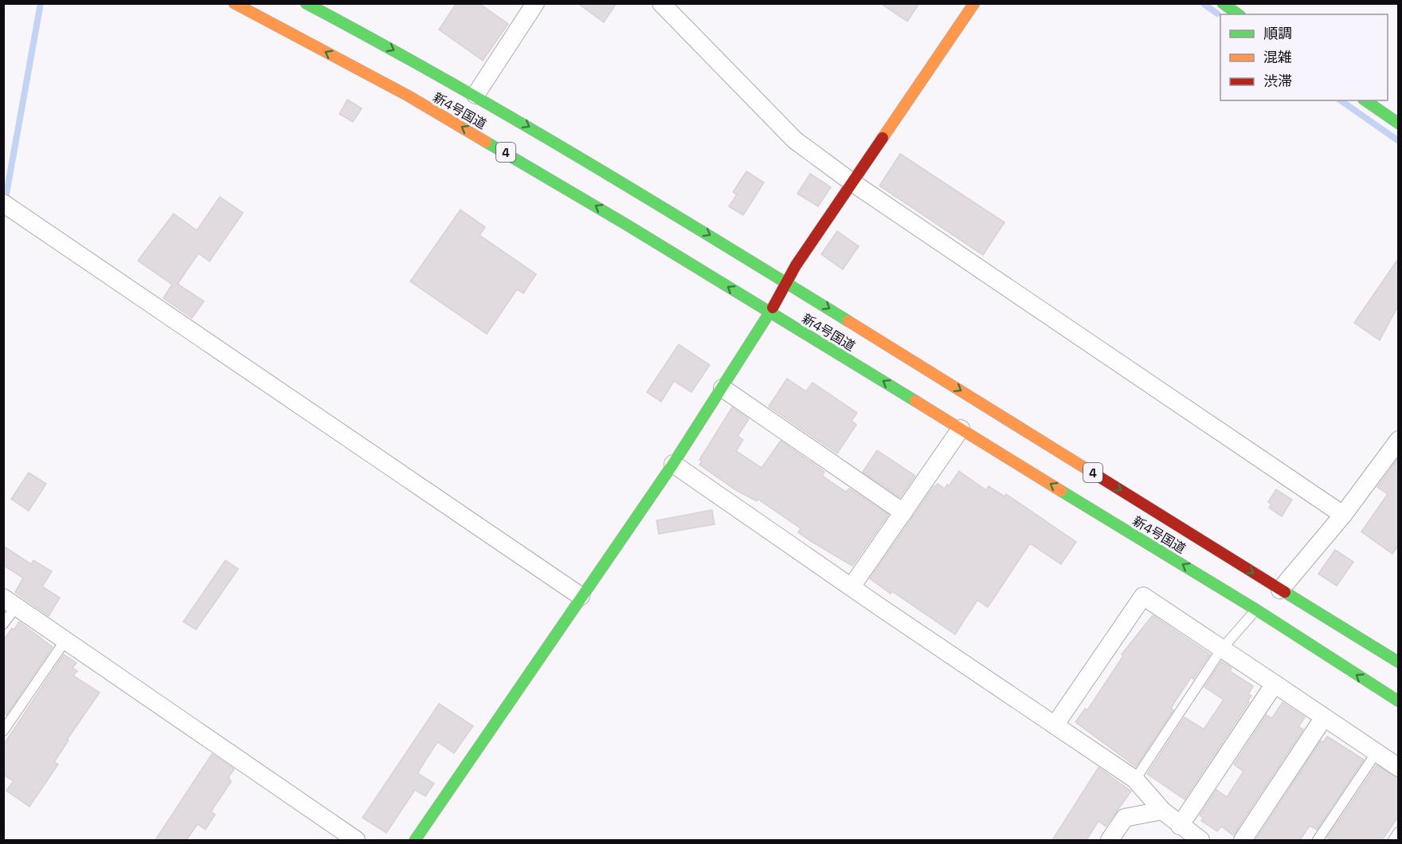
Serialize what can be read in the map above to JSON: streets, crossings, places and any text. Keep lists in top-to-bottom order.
{
  "streets": {
    "main road": ["新4号国道", "4"]
  },
  "legend": ["順調", "混雑", "渋滞"]
}
